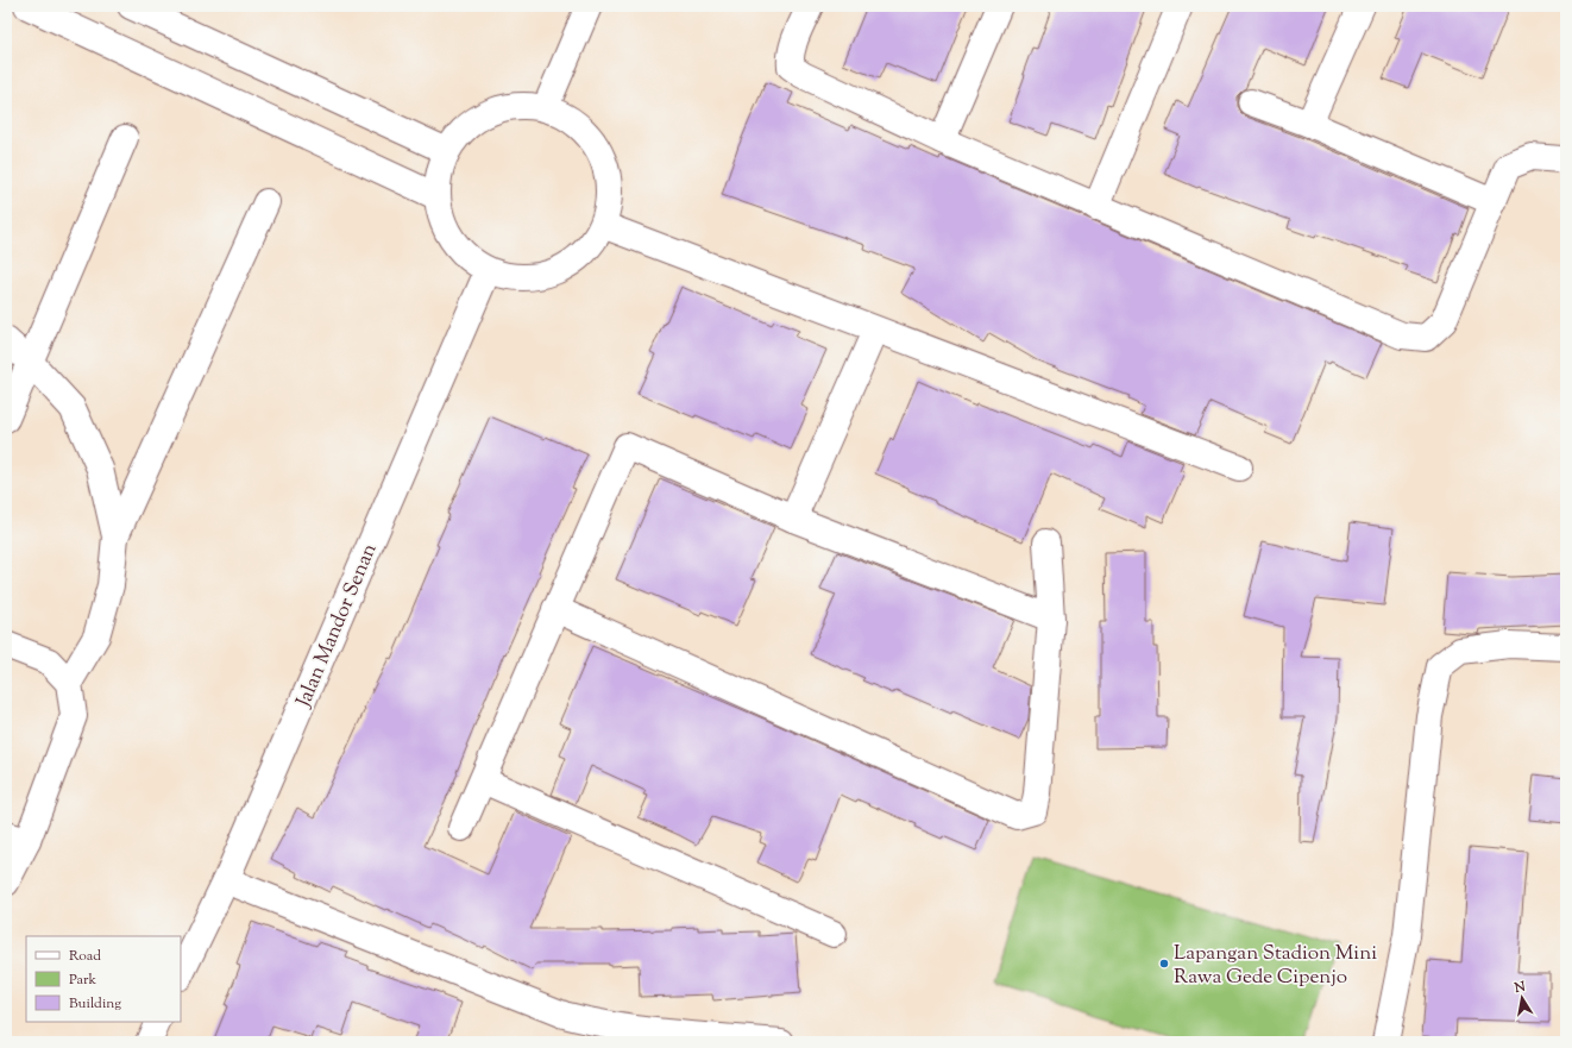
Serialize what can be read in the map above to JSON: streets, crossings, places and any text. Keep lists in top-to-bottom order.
{
  "streets": {
    "street": ["Jalan Mandor Senan"]
  },
  "places": ["Lapangan Stadion Mini Rawa Gede Cipenjo"],
  "legend": ["Road", "Park", "Building"],
  "north": "top"
}
